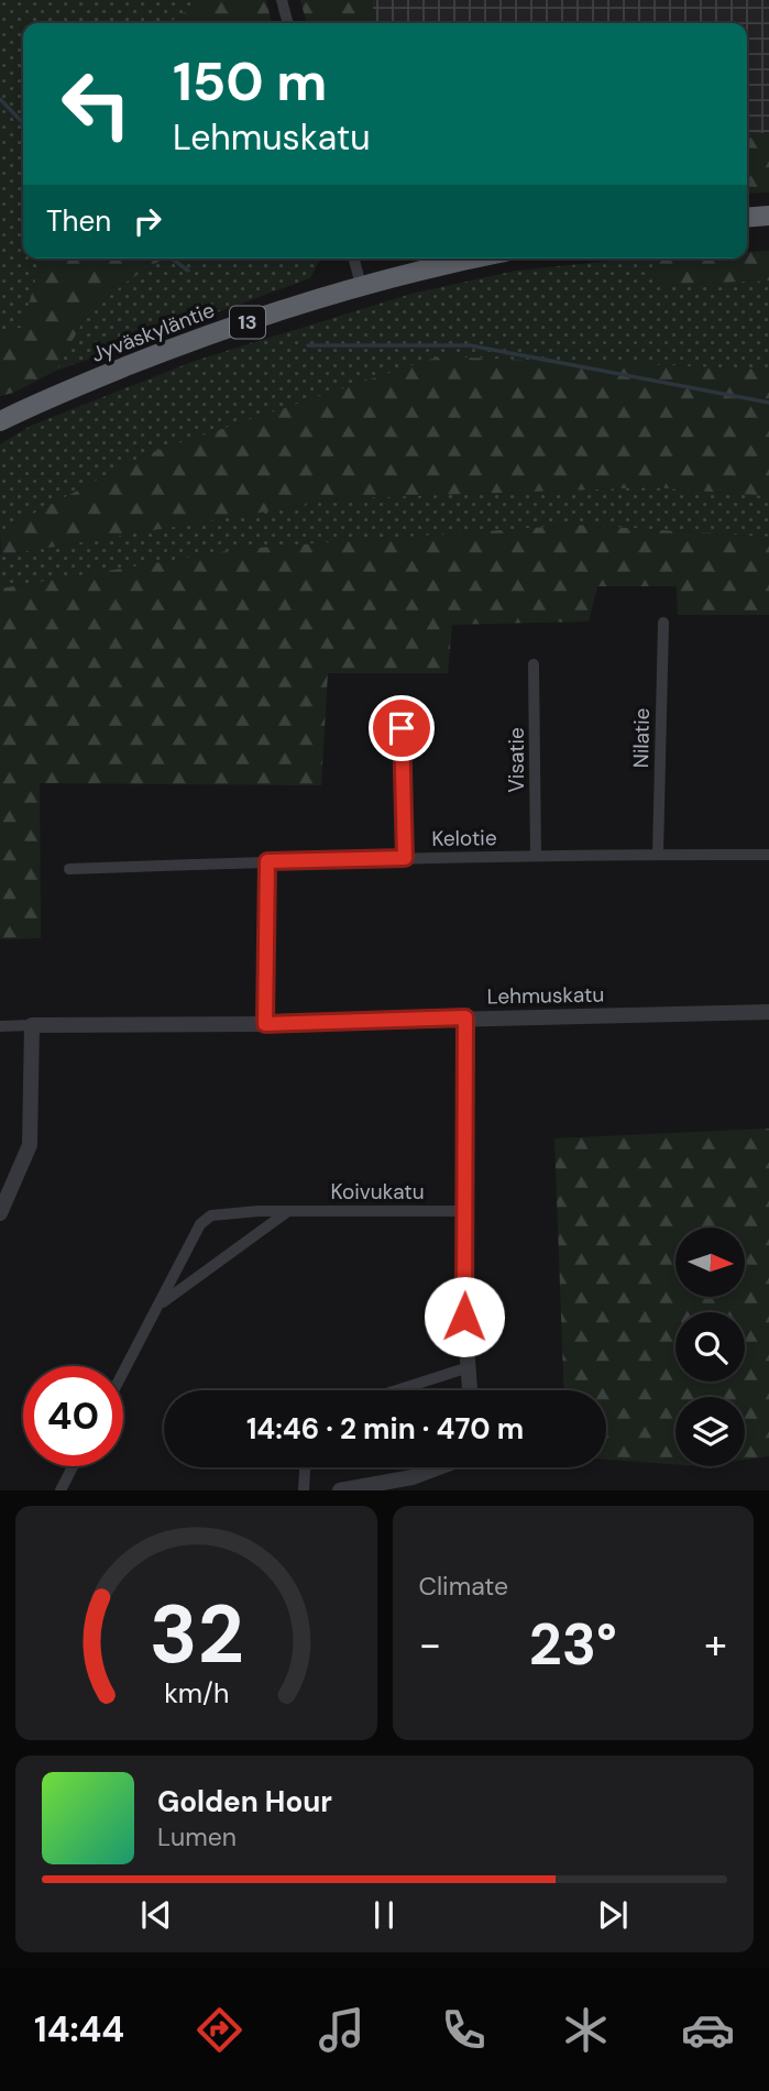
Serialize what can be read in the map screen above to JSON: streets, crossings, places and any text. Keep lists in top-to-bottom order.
{
  "streets": {
    "highway": ["13", "Jyväskyläntie"],
    "street": [
      "Nilatie",
      "Visatie",
      "Kelotie",
      "Lehmuskatu",
      "Koivukatu"
    ]
  },
  "crossings": [
    ["Nilatie", "Kelotie"],
    ["Visatie", "Kelotie"]
  ],
  "north": "right",
  "page": {
    "turn": ["150 m", "Lehmuskatu"],
    "then": "Then",
    "limit": "40",
    "trip": "14:46 · 2 min · 470 m",
    "tile": "Climate",
    "heat": ["−", "23°", "+"],
    "song": ["Golden Hour", "Lumen"],
    "tabs": "14:44",
    "gauge": ["32", "km/h"]
  }
}
